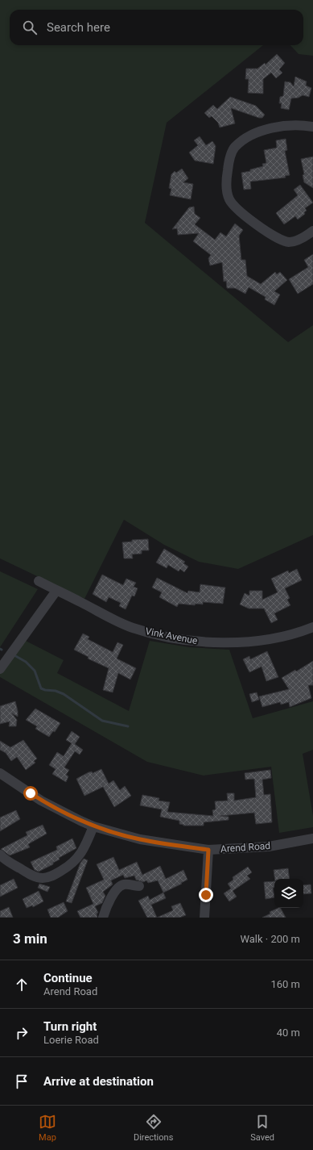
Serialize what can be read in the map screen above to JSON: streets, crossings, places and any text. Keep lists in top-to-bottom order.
{
  "streets": {
    "street": ["Vink Avenue", "Arend Road"]
  },
  "page": {
    "search": "Search here",
    "heading": ["3 min", "Walk · 200 m"],
    "list": [
      ["Continue", "Arend Road", "160 m"],
      ["Turn right", "Loerie Road", "40 m"],
      "Arrive at destination"
    ],
    "nav": ["Map", "Directions", "Saved"]
  }
}
